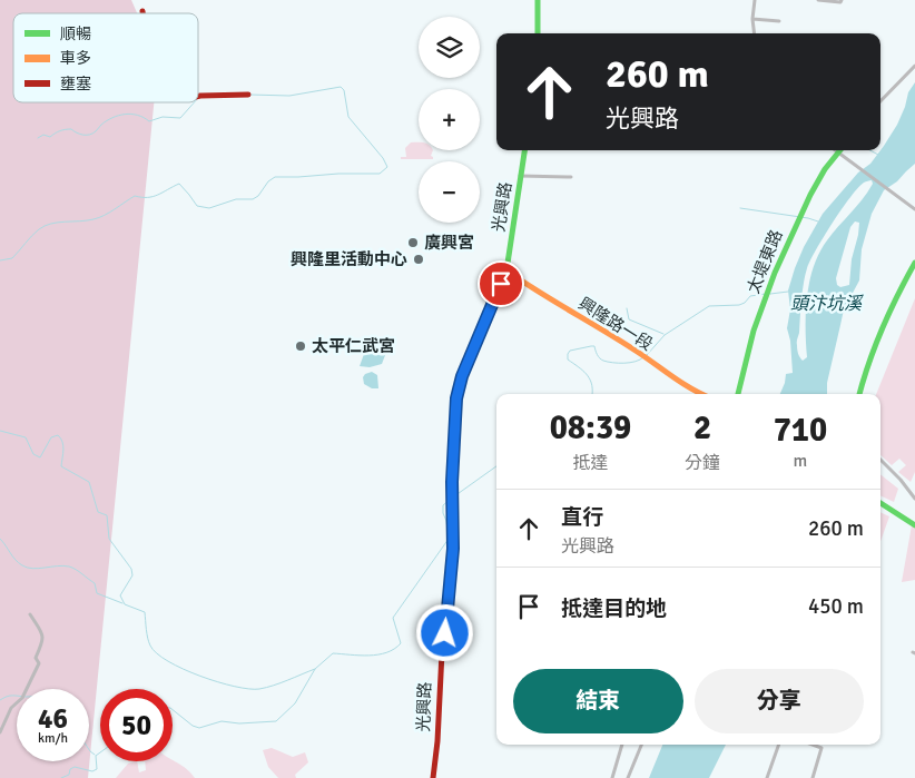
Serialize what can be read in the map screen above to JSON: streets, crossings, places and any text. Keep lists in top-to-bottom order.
{
  "streets": {
    "street": ["光興路", "太堤東路", "興隆路一段"]
  },
  "crossings": [
    ["光興路", "興隆路一段"]
  ],
  "water": ["頭汴坑溪"],
  "places": ["廣興宮", "興隆里活動中心", "太平仁武宮"],
  "legend": ["順暢", "車多", "壅塞"],
  "page": {
    "map_buttons": ["+", "−"],
    "turn": ["260 m", "光興路"],
    "eta": [
      "08:39",
      "抵達",
      "2",
      "分鐘",
      "710",
      "m"
    ],
    "list": [
      {
        "name": "直行",
        "note": "光興路",
        "value": "260 m"
      },
      {
        "name": "抵達目的地",
        "value": "450 m"
      }
    ],
    "buttons": ["結束", "分享"],
    "speed": "46 km/h",
    "limit": "50"
  }
}
